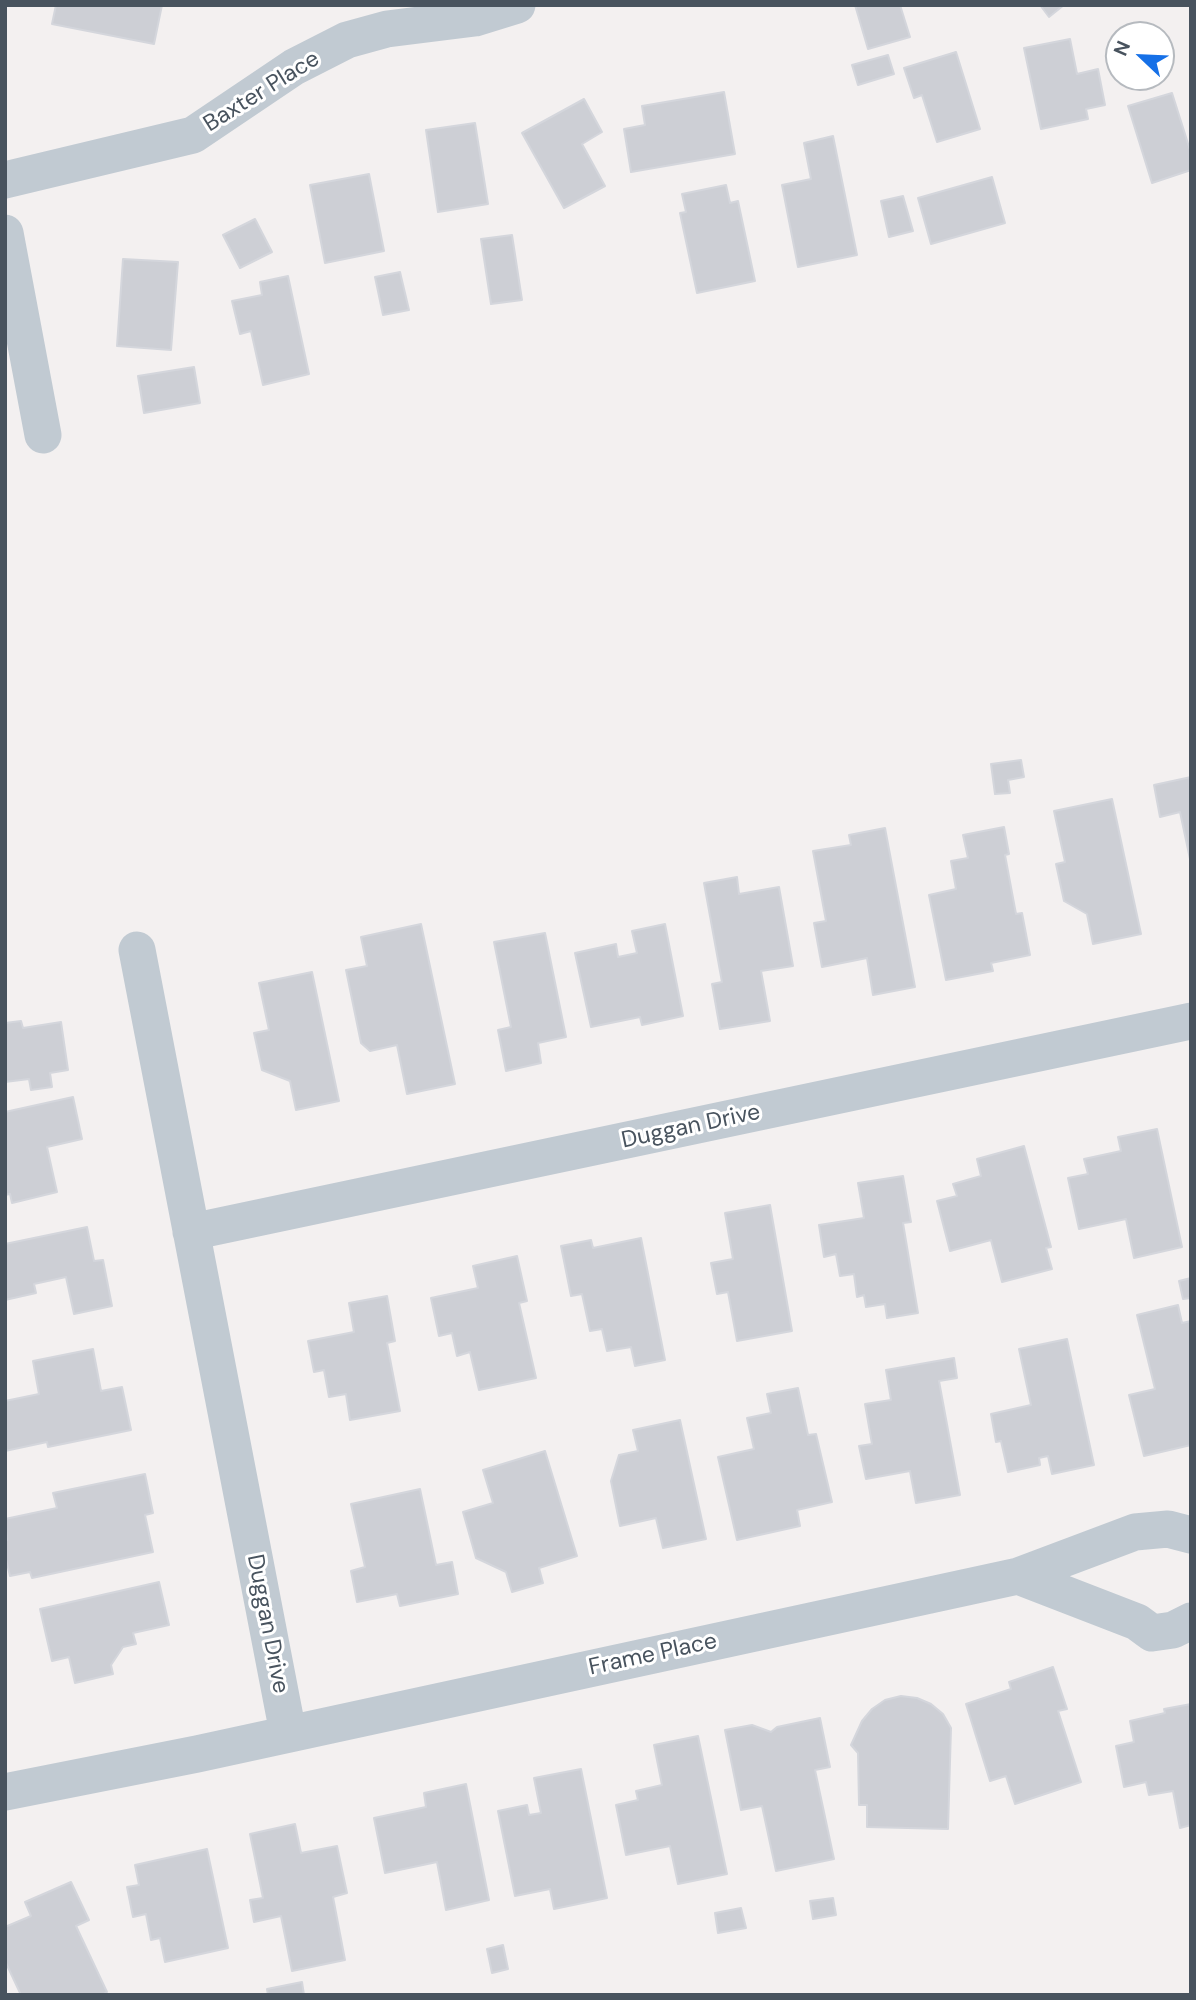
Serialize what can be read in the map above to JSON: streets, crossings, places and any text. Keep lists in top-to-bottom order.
{
  "streets": {
    "street": ["Baxter Place", "Duggan Drive", "Frame Place"]
  },
  "crossings": [
    ["Duggan Drive", "Frame Place"]
  ],
  "north": "top left"
}
